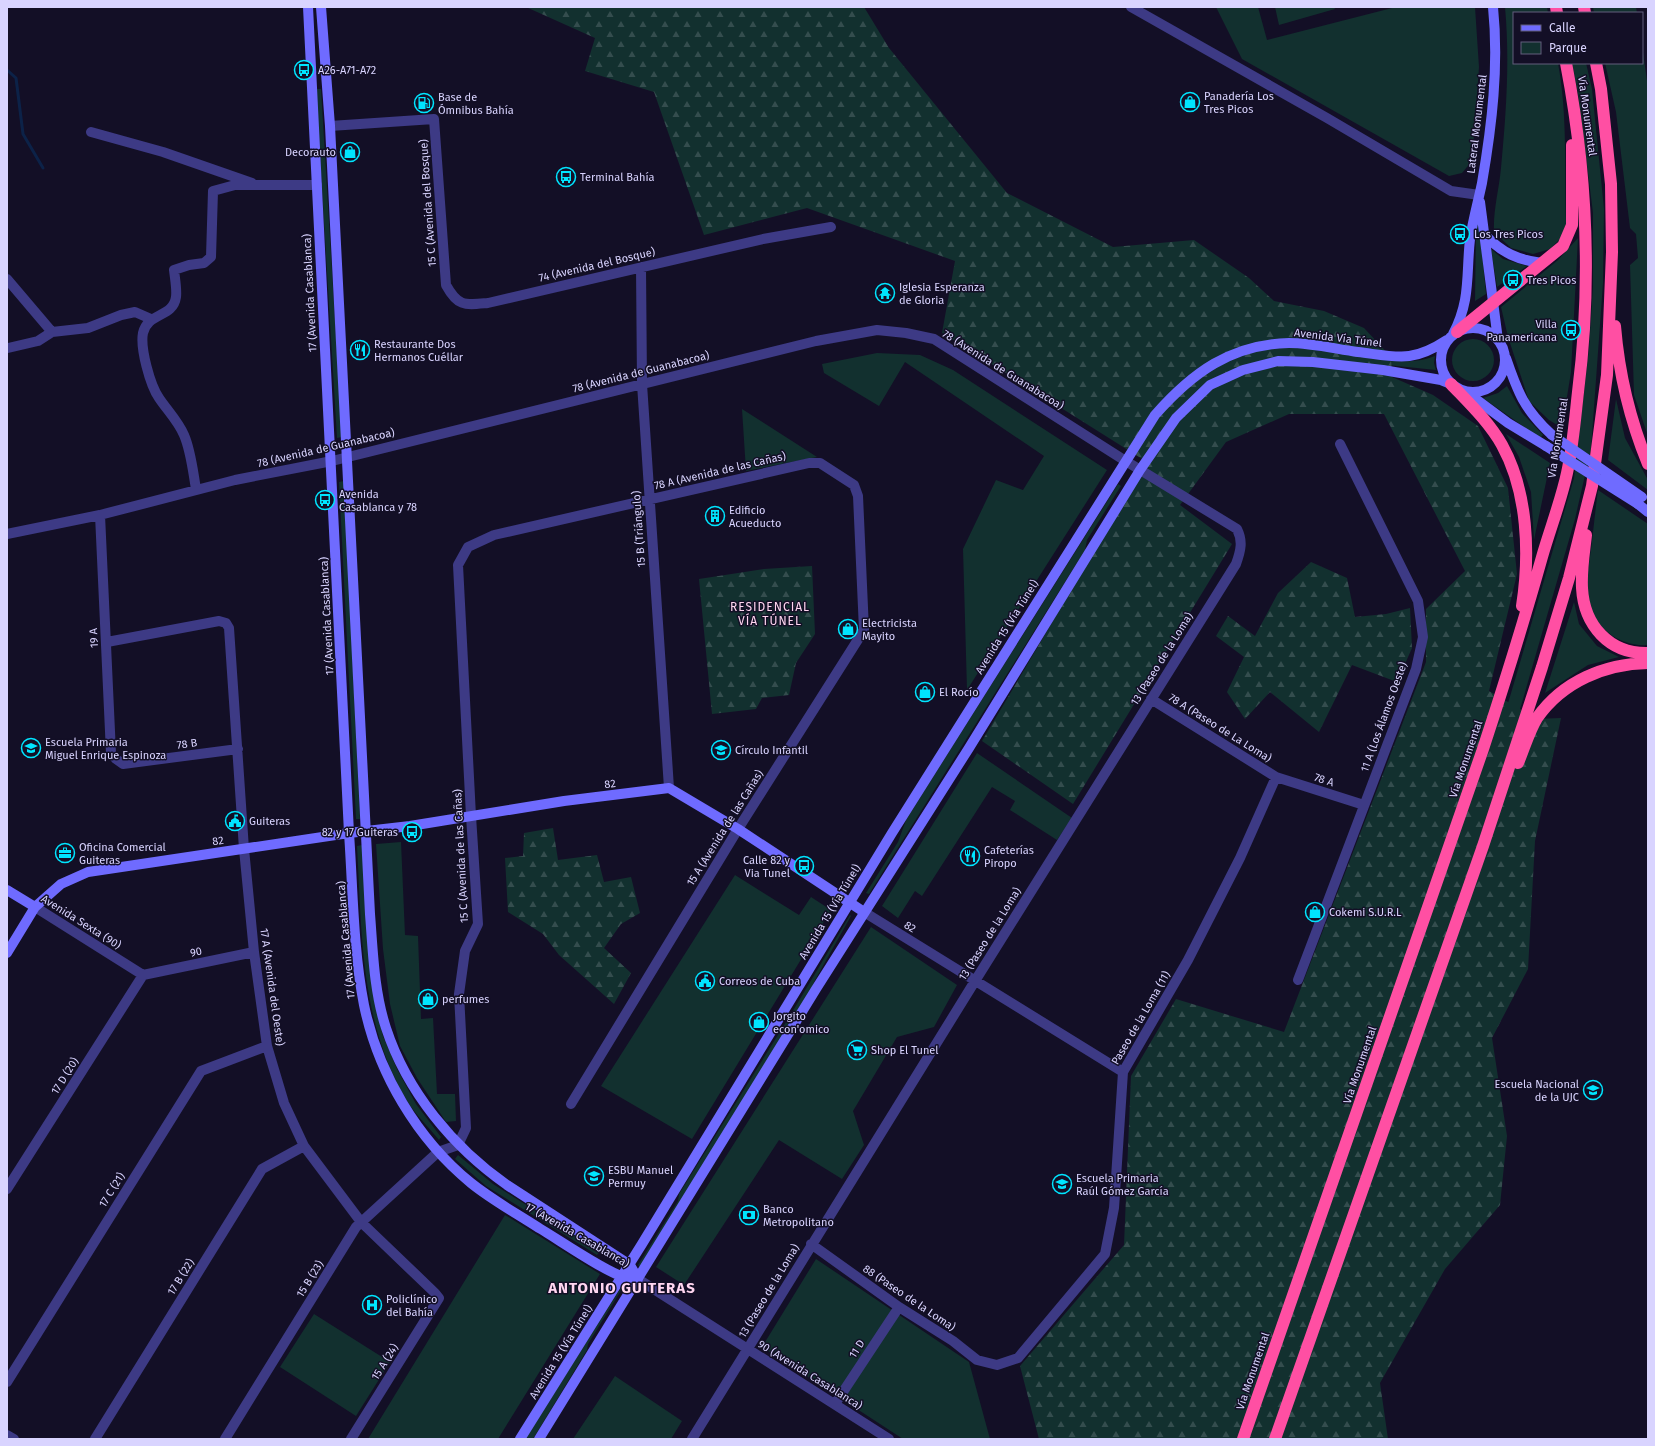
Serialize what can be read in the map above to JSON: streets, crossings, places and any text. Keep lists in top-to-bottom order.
{
  "streets": {
    "highway": ["Vía Monumental"],
    "main road": [
      "Lateral Monumental",
      "17 (Avenida Casablanca)",
      "Avenida Vía Túnel",
      "Avenida 15 (Vía Túnel)",
      "82",
      "Avenida Sexta (90)"
    ],
    "street": [
      "15 C (Avenida del Bosque)",
      "74 (Avenida del Bosque)",
      "78 (Avenida de Guanabacoa)",
      "78 A (Avenida de las Cañas)",
      "15 B (Triángulo)",
      "19 A",
      "13 (Paseo de la Loma)",
      "11 A (Los Álamos Oeste)",
      "78 A (Paseo de La Loma)",
      "78 B",
      "78 A",
      "15 A (Avenida de las Cañas)",
      "15 C (Avenida de las Cañas)",
      "90",
      "17 A (Avenida del Oeste)",
      "Paseo de la Loma (11)",
      "17 D (20)",
      "17 C (21)",
      "17 B (22)",
      "15 B (23)",
      "88 (Paseo de la Loma)",
      "11 D",
      "15 A (24)",
      "90 (Avenida Casablanca)"
    ]
  },
  "crossings": [
    ["Lateral Monumental", "Avenida Vía Túnel"],
    ["15 C (Avenida del Bosque)", "74 (Avenida del Bosque)"],
    ["15 C (Avenida del Bosque)", "17 (Avenida Casablanca)"],
    ["74 (Avenida del Bosque)", "15 B (Triángulo)"],
    ["17 (Avenida Casablanca)", "78 (Avenida de Guanabacoa)"],
    ["17 (Avenida Casablanca)", "Avenida 15 (Vía Túnel)"],
    ["17 (Avenida Casablanca)", "82"],
    ["17 (Avenida Casablanca)", "15 C (Avenida de las Cañas)"],
    ["17 (Avenida Casablanca)", "15 B (23)"],
    ["17 (Avenida Casablanca)", "90 (Avenida Casablanca)"],
    ["Avenida Vía Túnel", "Avenida 15 (Vía Túnel)"],
    ["78 (Avenida de Guanabacoa)", "15 B (Triángulo)"],
    ["78 (Avenida de Guanabacoa)", "Avenida 15 (Vía Túnel)"],
    ["78 (Avenida de Guanabacoa)", "19 A"],
    ["78 (Avenida de Guanabacoa)", "13 (Paseo de la Loma)"],
    ["78 A (Avenida de las Cañas)", "15 B (Triángulo)"],
    ["78 A (Avenida de las Cañas)", "15 A (Avenida de las Cañas)"],
    ["78 A (Avenida de las Cañas)", "15 C (Avenida de las Cañas)"],
    ["15 B (Triángulo)", "82"],
    ["Avenida 15 (Vía Túnel)", "82"],
    ["19 A", "78 B"],
    ["19 A", "17 A (Avenida del Oeste)"],
    ["13 (Paseo de la Loma)", "78 A (Paseo de La Loma)"],
    ["13 (Paseo de la Loma)", "82"],
    ["13 (Paseo de la Loma)", "88 (Paseo de la Loma)"],
    ["13 (Paseo de la Loma)", "90 (Avenida Casablanca)"],
    ["11 A (Los Álamos Oeste)", "78 A"],
    ["78 A (Paseo de La Loma)", "78 A"],
    ["78 A (Paseo de La Loma)", "Paseo de la Loma (11)"],
    ["78 B", "17 A (Avenida del Oeste)"],
    ["78 A", "Paseo de la Loma (11)"],
    ["82", "15 A (Avenida de las Cañas)"],
    ["82", "15 C (Avenida de las Cañas)"],
    ["82", "Avenida Sexta (90)"],
    ["82", "17 A (Avenida del Oeste)"],
    ["82", "Paseo de la Loma (11)"],
    ["Avenida Sexta (90)", "90"],
    ["Avenida Sexta (90)", "17 D (20)"],
    ["90", "17 A (Avenida del Oeste)"],
    ["90", "17 D (20)"],
    ["17 A (Avenida del Oeste)", "17 C (21)"],
    ["17 A (Avenida del Oeste)", "17 B (22)"],
    ["17 A (Avenida del Oeste)", "15 B (23)"],
    ["17 A (Avenida del Oeste)", "15 A (24)"],
    ["Paseo de la Loma (11)", "88 (Paseo de la Loma)"],
    ["88 (Paseo de la Loma)", "11 D"],
    ["11 D", "90 (Avenida Casablanca)"]
  ],
  "districts": ["RESIDENCIAL VÍA TÚNEL", "ANTONIO GUITERAS"],
  "places": {
    "bus stop": [
      "A26-A71-A72",
      "Terminal Bahía",
      "Los Tres Picos",
      "Tres Picos",
      "Villa Panamericana",
      "Avenida Casablanca y 78",
      "82 y 17 Guiteras",
      "Calle 82 y Via Tunel"
    ],
    "shop": [
      "Panadería Los Tres Picos",
      "Decorauto",
      "Electricista Mayito",
      "El Rocío",
      "Cokemi S.U.R.L",
      "perfumes",
      "Jorgito econ'omico"
    ],
    "fuel station": ["Base de Ómnibus Bahía"],
    "temple": ["Iglesia Esperanza de Gloria"],
    "restaurant": ["Restaurante Dos Hermanos Cuéllar", "Cafeterías Piropo"],
    "building": ["Edificio Acueducto"],
    "school or university": [
      "Escuela Primaria Miguel Enrique Espinoza",
      "Círculo Infantil",
      "Escuela Nacional de la UJC",
      "ESBU Manuel Permuy",
      "Escuela Primaria Raúl Gómez García"
    ],
    "public building": ["Guiteras", "Correos de Cuba"],
    "office": ["Oficina Comercial Guiteras"],
    "supermarket": ["Shop El Tunel"],
    "bank": ["Banco Metropolitano"],
    "hospital": ["Policlínico del Bahía"]
  },
  "legend": ["Calle", "Parque"]
}
